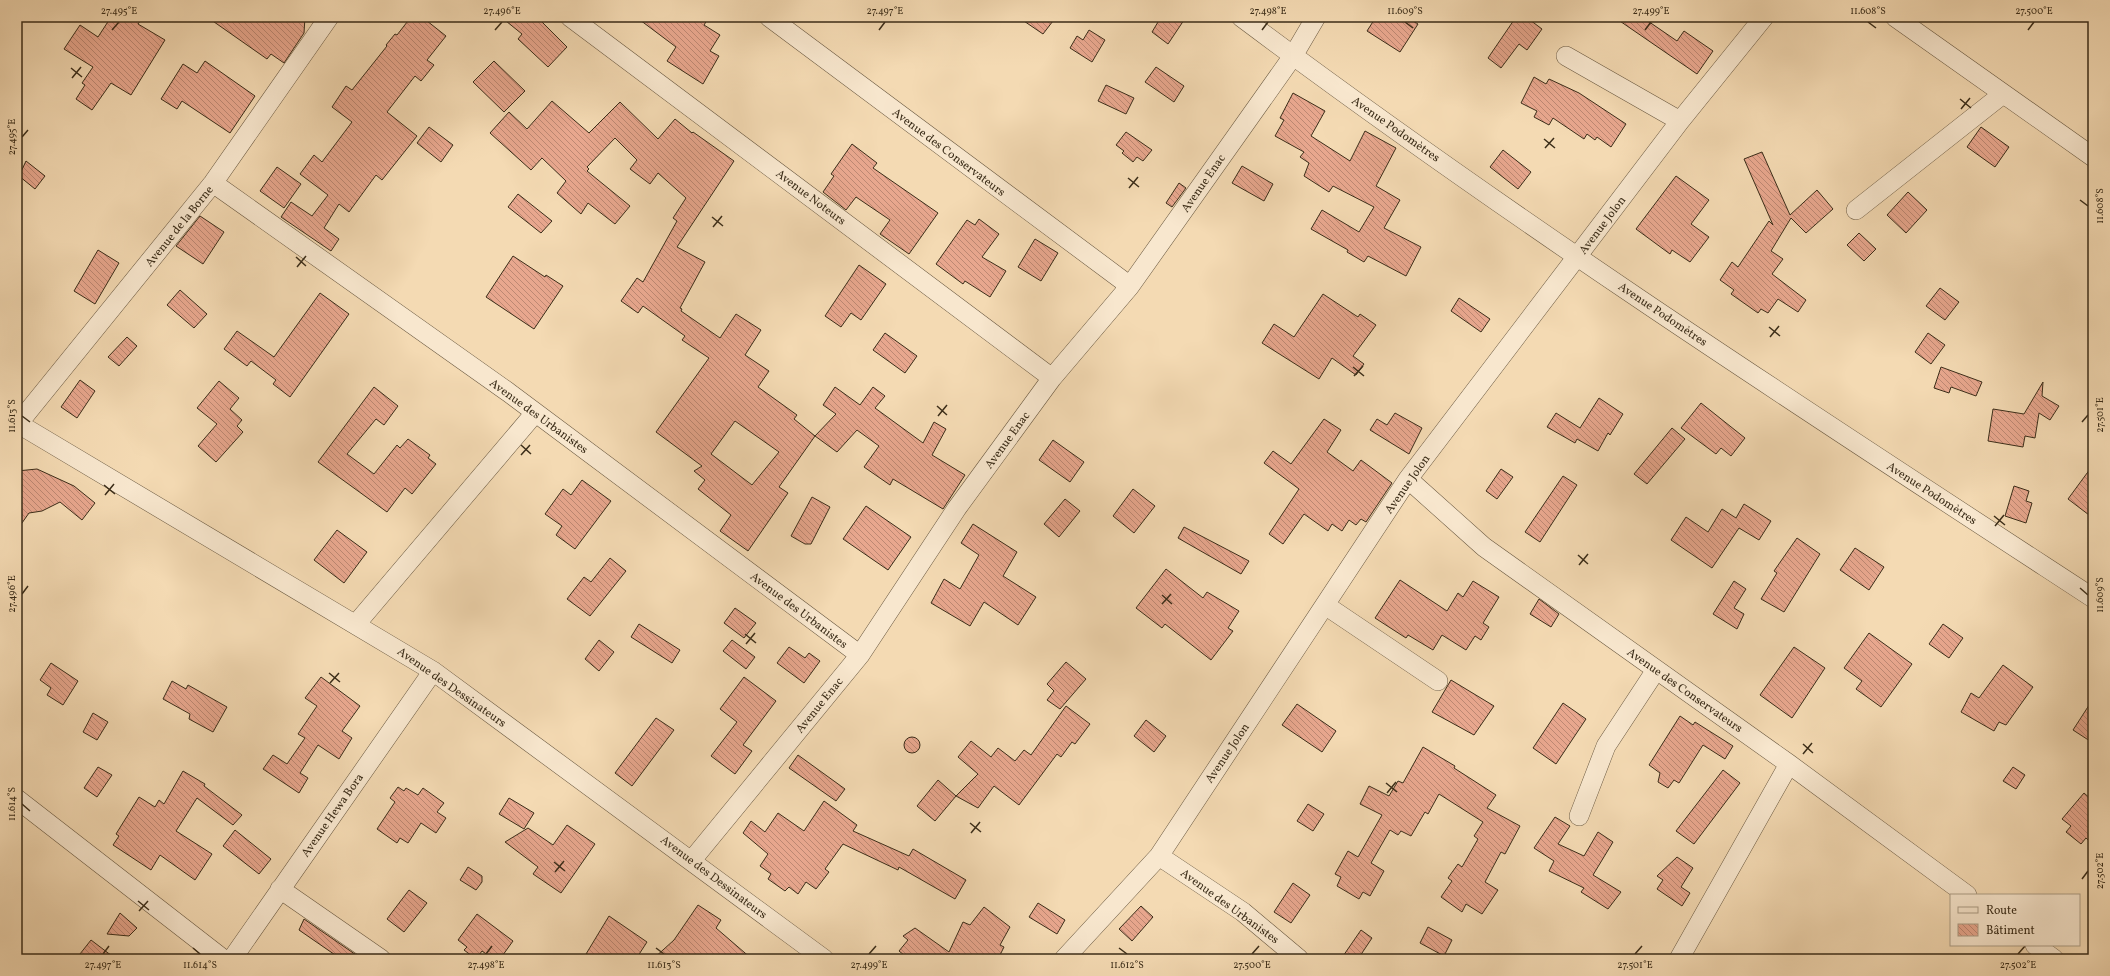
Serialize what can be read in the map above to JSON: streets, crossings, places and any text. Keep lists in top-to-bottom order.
{
  "streets": {
    "street": [
      "Avenue Podomètres",
      "Avenue des Conservateurs",
      "Avenue Enac",
      "Avenue Noteurs",
      "Avenue Jolon",
      "Avenue de la Borne",
      "Avenue des Urbanistes",
      "Avenue des Dessinateurs",
      "Avenue Hewa Bora"
    ]
  },
  "crossings": [
    ["Avenue Podomètres", "Avenue Enac"],
    ["Avenue Podomètres", "Avenue Jolon"],
    ["Avenue des Conservateurs", "Avenue Enac"],
    ["Avenue des Conservateurs", "Avenue Jolon"],
    ["Avenue Enac", "Avenue Noteurs"],
    ["Avenue Enac", "Avenue des Urbanistes"],
    ["Avenue Enac", "Avenue des Dessinateurs"],
    ["Avenue Jolon", "Avenue des Urbanistes"],
    ["Avenue de la Borne", "Avenue des Urbanistes"],
    ["Avenue de la Borne", "Avenue des Dessinateurs"],
    ["Avenue des Dessinateurs", "Avenue Hewa Bora"]
  ],
  "legend": ["Route", "Bâtiment"],
  "coordinates": [
    "27.495°E",
    "27.496°E",
    "27.497°E",
    "27.498°E",
    "11.609°S",
    "27.499°E",
    "11.608°S",
    "27.500°E",
    "27.501°E",
    "11.613°S",
    "11.614°S",
    "27.502°E",
    "11.612°S"
  ]
}
